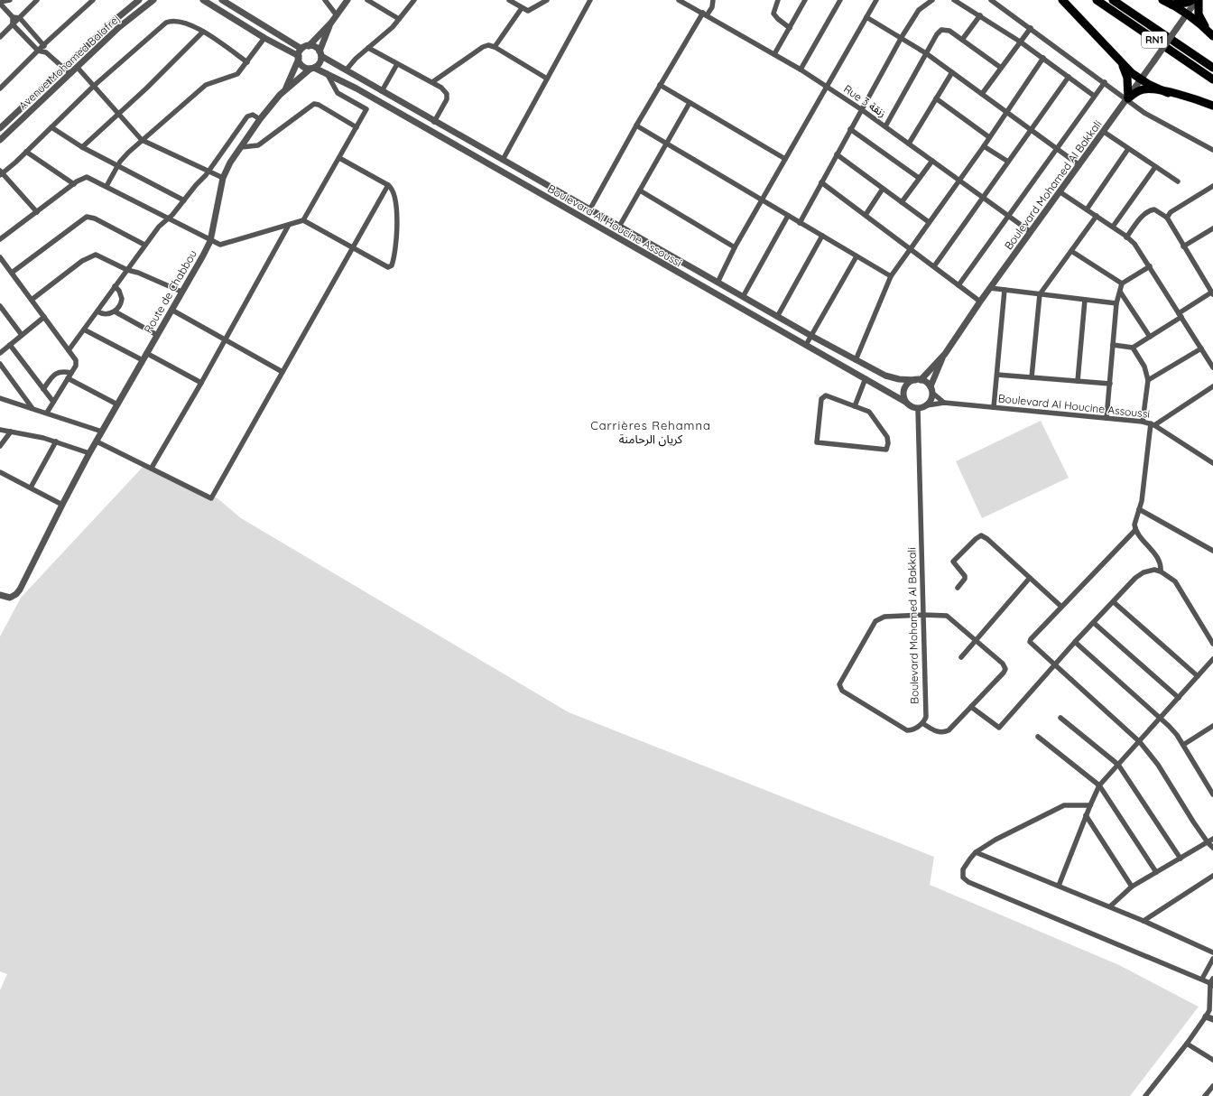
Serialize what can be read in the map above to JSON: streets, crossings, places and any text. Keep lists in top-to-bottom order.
{
  "streets": {
    "highway": ["RN1"],
    "street": [
      "Avenue Mohamed Balafrej",
      "Rue 3 زنقة",
      "Boulevard Mohamed Al Bakkali",
      "Boulevard Al Houcine Assoussi",
      "Route de Chabbou"
    ]
  },
  "crossings": [
    ["Rue 3 زنقة", "Boulevard Mohamed Al Bakkali"],
    ["Boulevard Mohamed Al Bakkali", "Boulevard Al Houcine Assoussi"],
    ["Boulevard Al Houcine Assoussi", "Route de Chabbou"]
  ],
  "districts": ["Carrières Rehamna كريان الرحامنة"]
}
